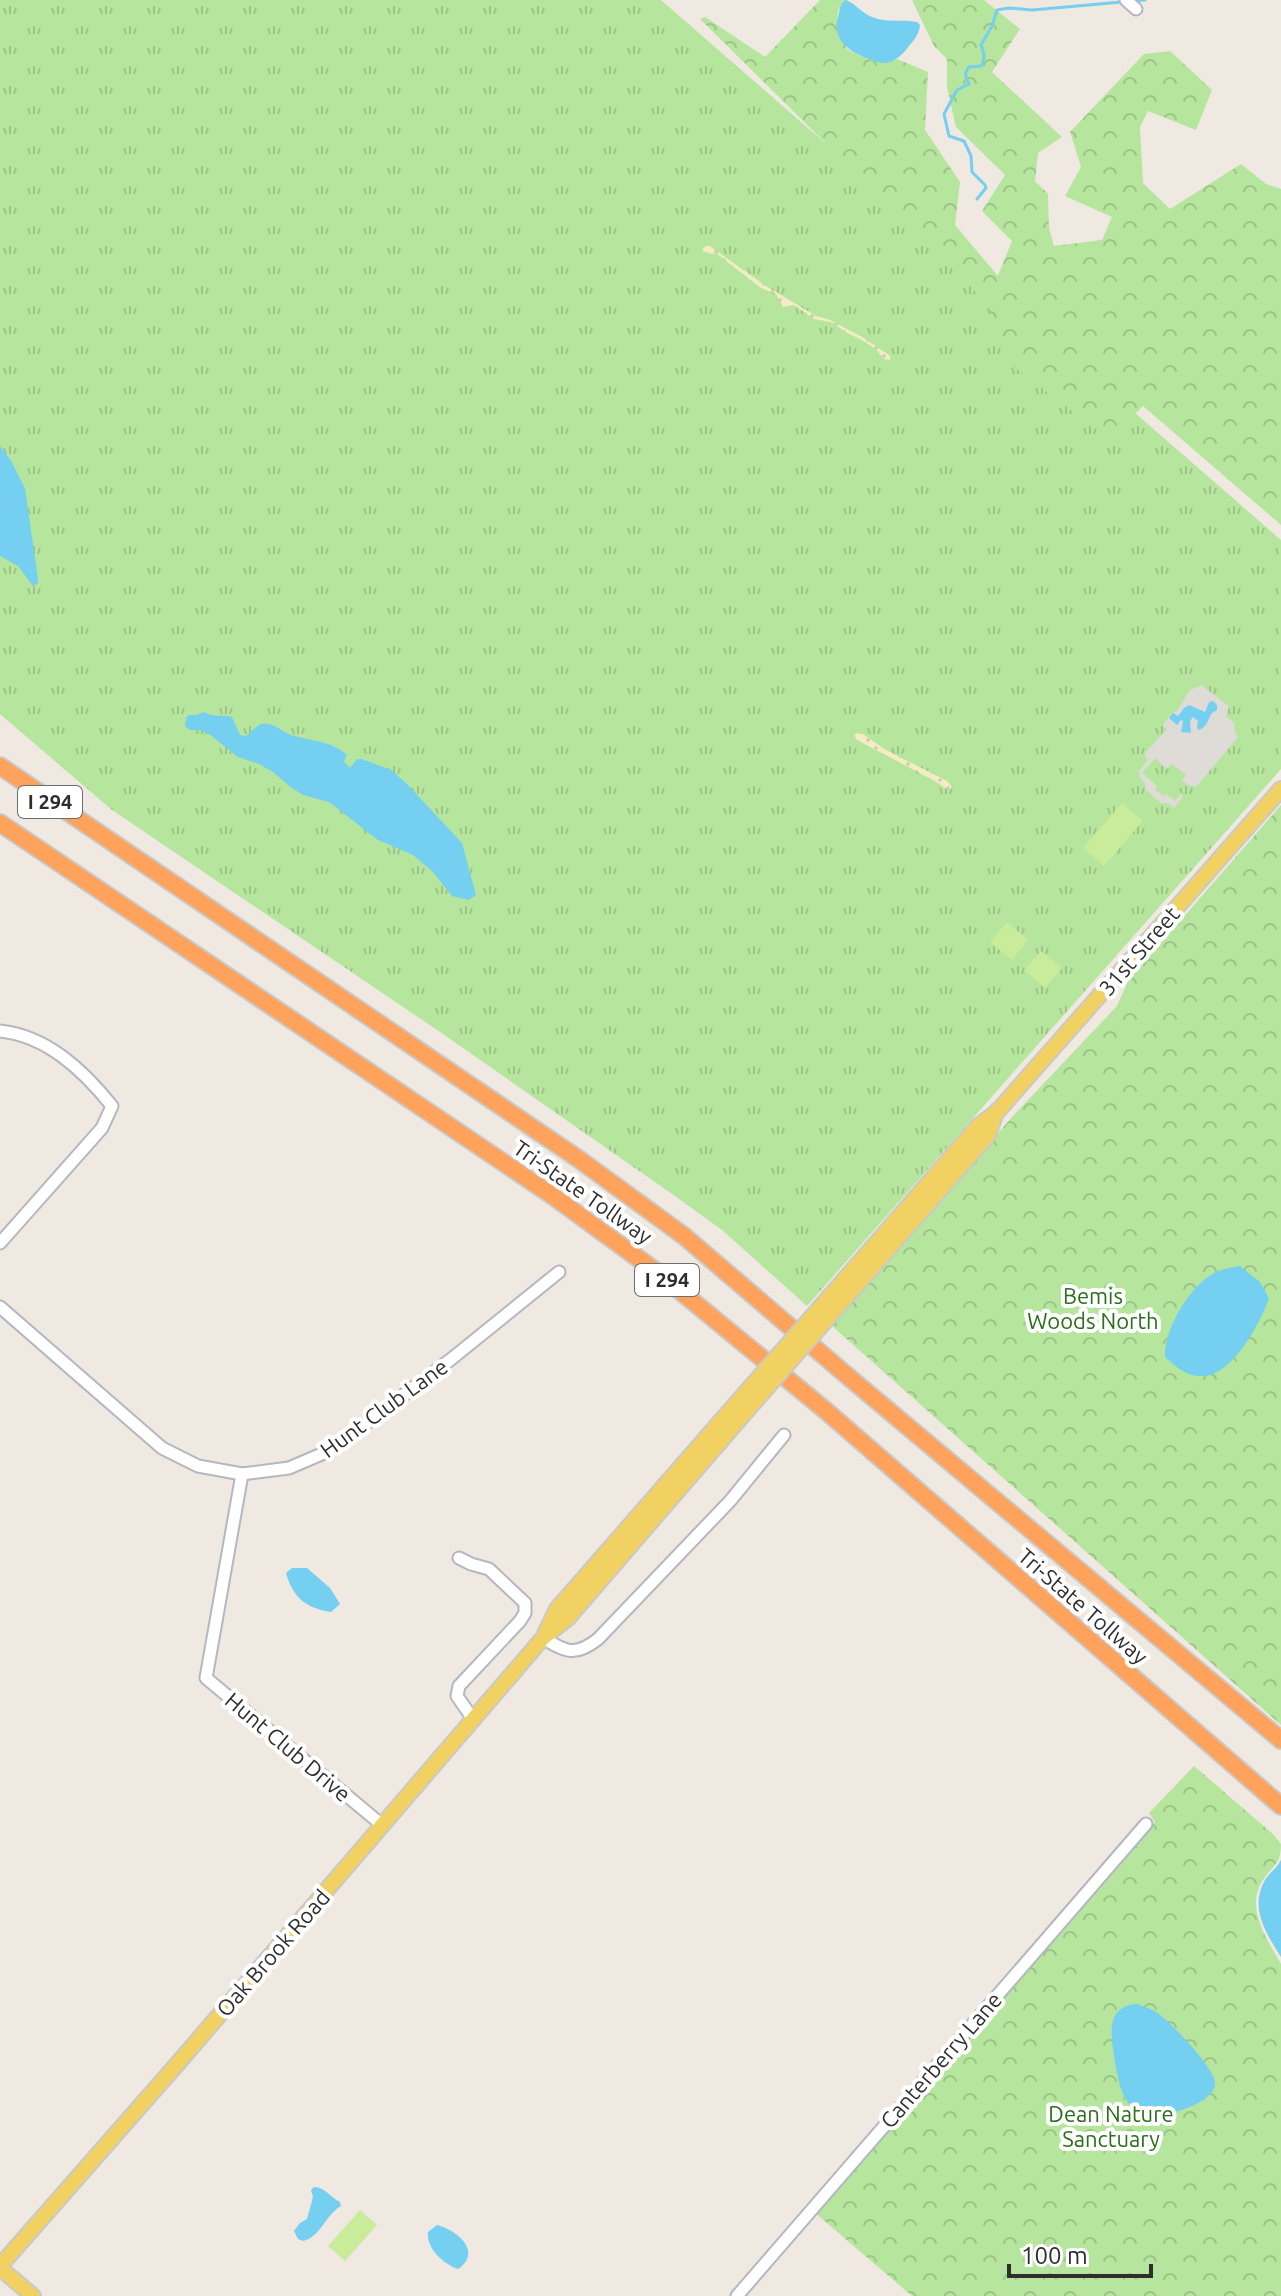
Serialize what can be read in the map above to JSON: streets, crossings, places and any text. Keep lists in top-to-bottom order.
{
  "streets": {
    "highway": ["I 294", "Tri-State Tollway"],
    "main road": ["31st Street", "Oak Brook Road"],
    "street": ["Hunt Club Lane", "Hunt Club Drive", "Canterberry Lane"]
  },
  "crossings": [
    ["31st Street", "Oak Brook Road"],
    ["Hunt Club Lane", "Hunt Club Drive"],
    ["Hunt Club Drive", "Oak Brook Road"]
  ],
  "parks": ["Bemis Woods North", "Dean Nature Sanctuary"],
  "scale_bar": "100 m"
}
